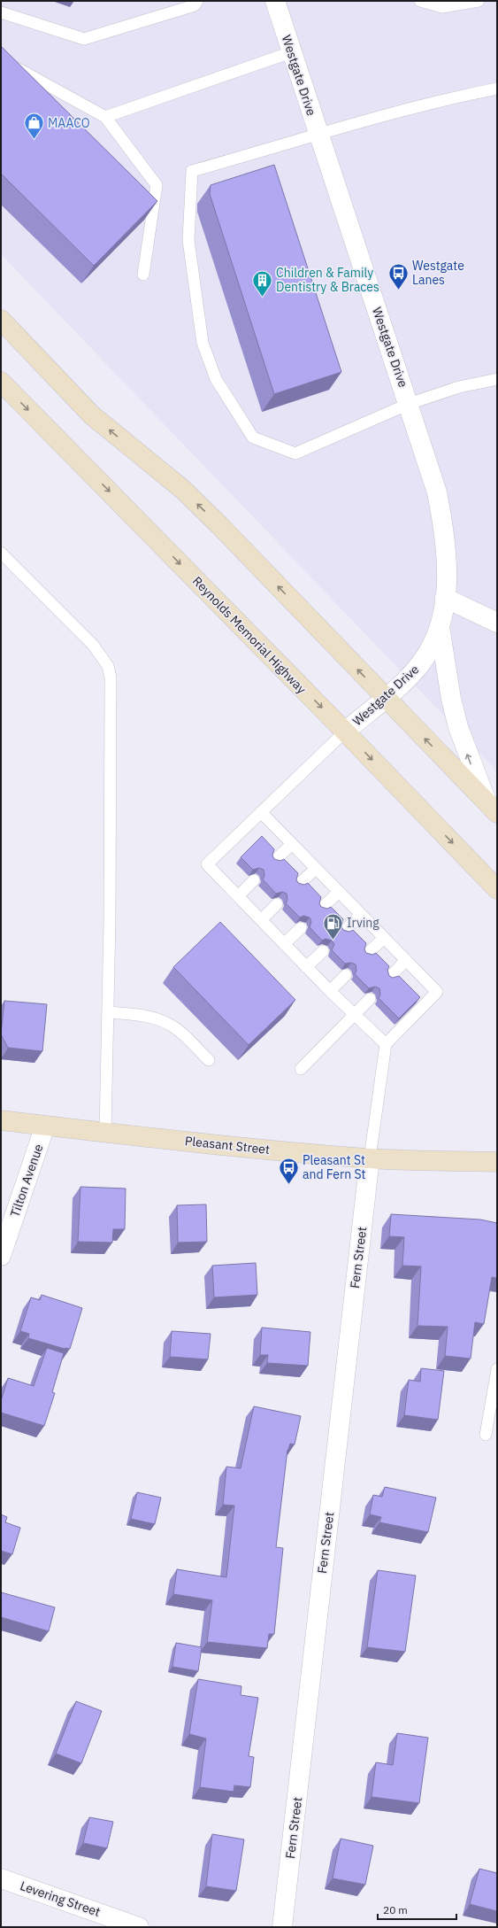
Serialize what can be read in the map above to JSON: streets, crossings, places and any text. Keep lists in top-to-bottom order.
{
  "streets": {
    "main road": ["Reynolds Memorial Highway", "Pleasant Street"],
    "street": [
      "Westgate Drive",
      "Tilton Avenue",
      "Fern Street",
      "Levering Street"
    ]
  },
  "crossings": [
    ["Westgate Drive", "Reynolds Memorial Highway"],
    ["Pleasant Street", "Tilton Avenue"],
    ["Pleasant Street", "Fern Street"]
  ],
  "places": {
    "shop": ["MAACO"],
    "bus stop": ["Westgate Lanes", "Pleasant St and Fern St"],
    "building": ["Children & Family Dentistry & Braces"],
    "fuel station": ["Irving"]
  },
  "scale_bar": "20 m"
}
